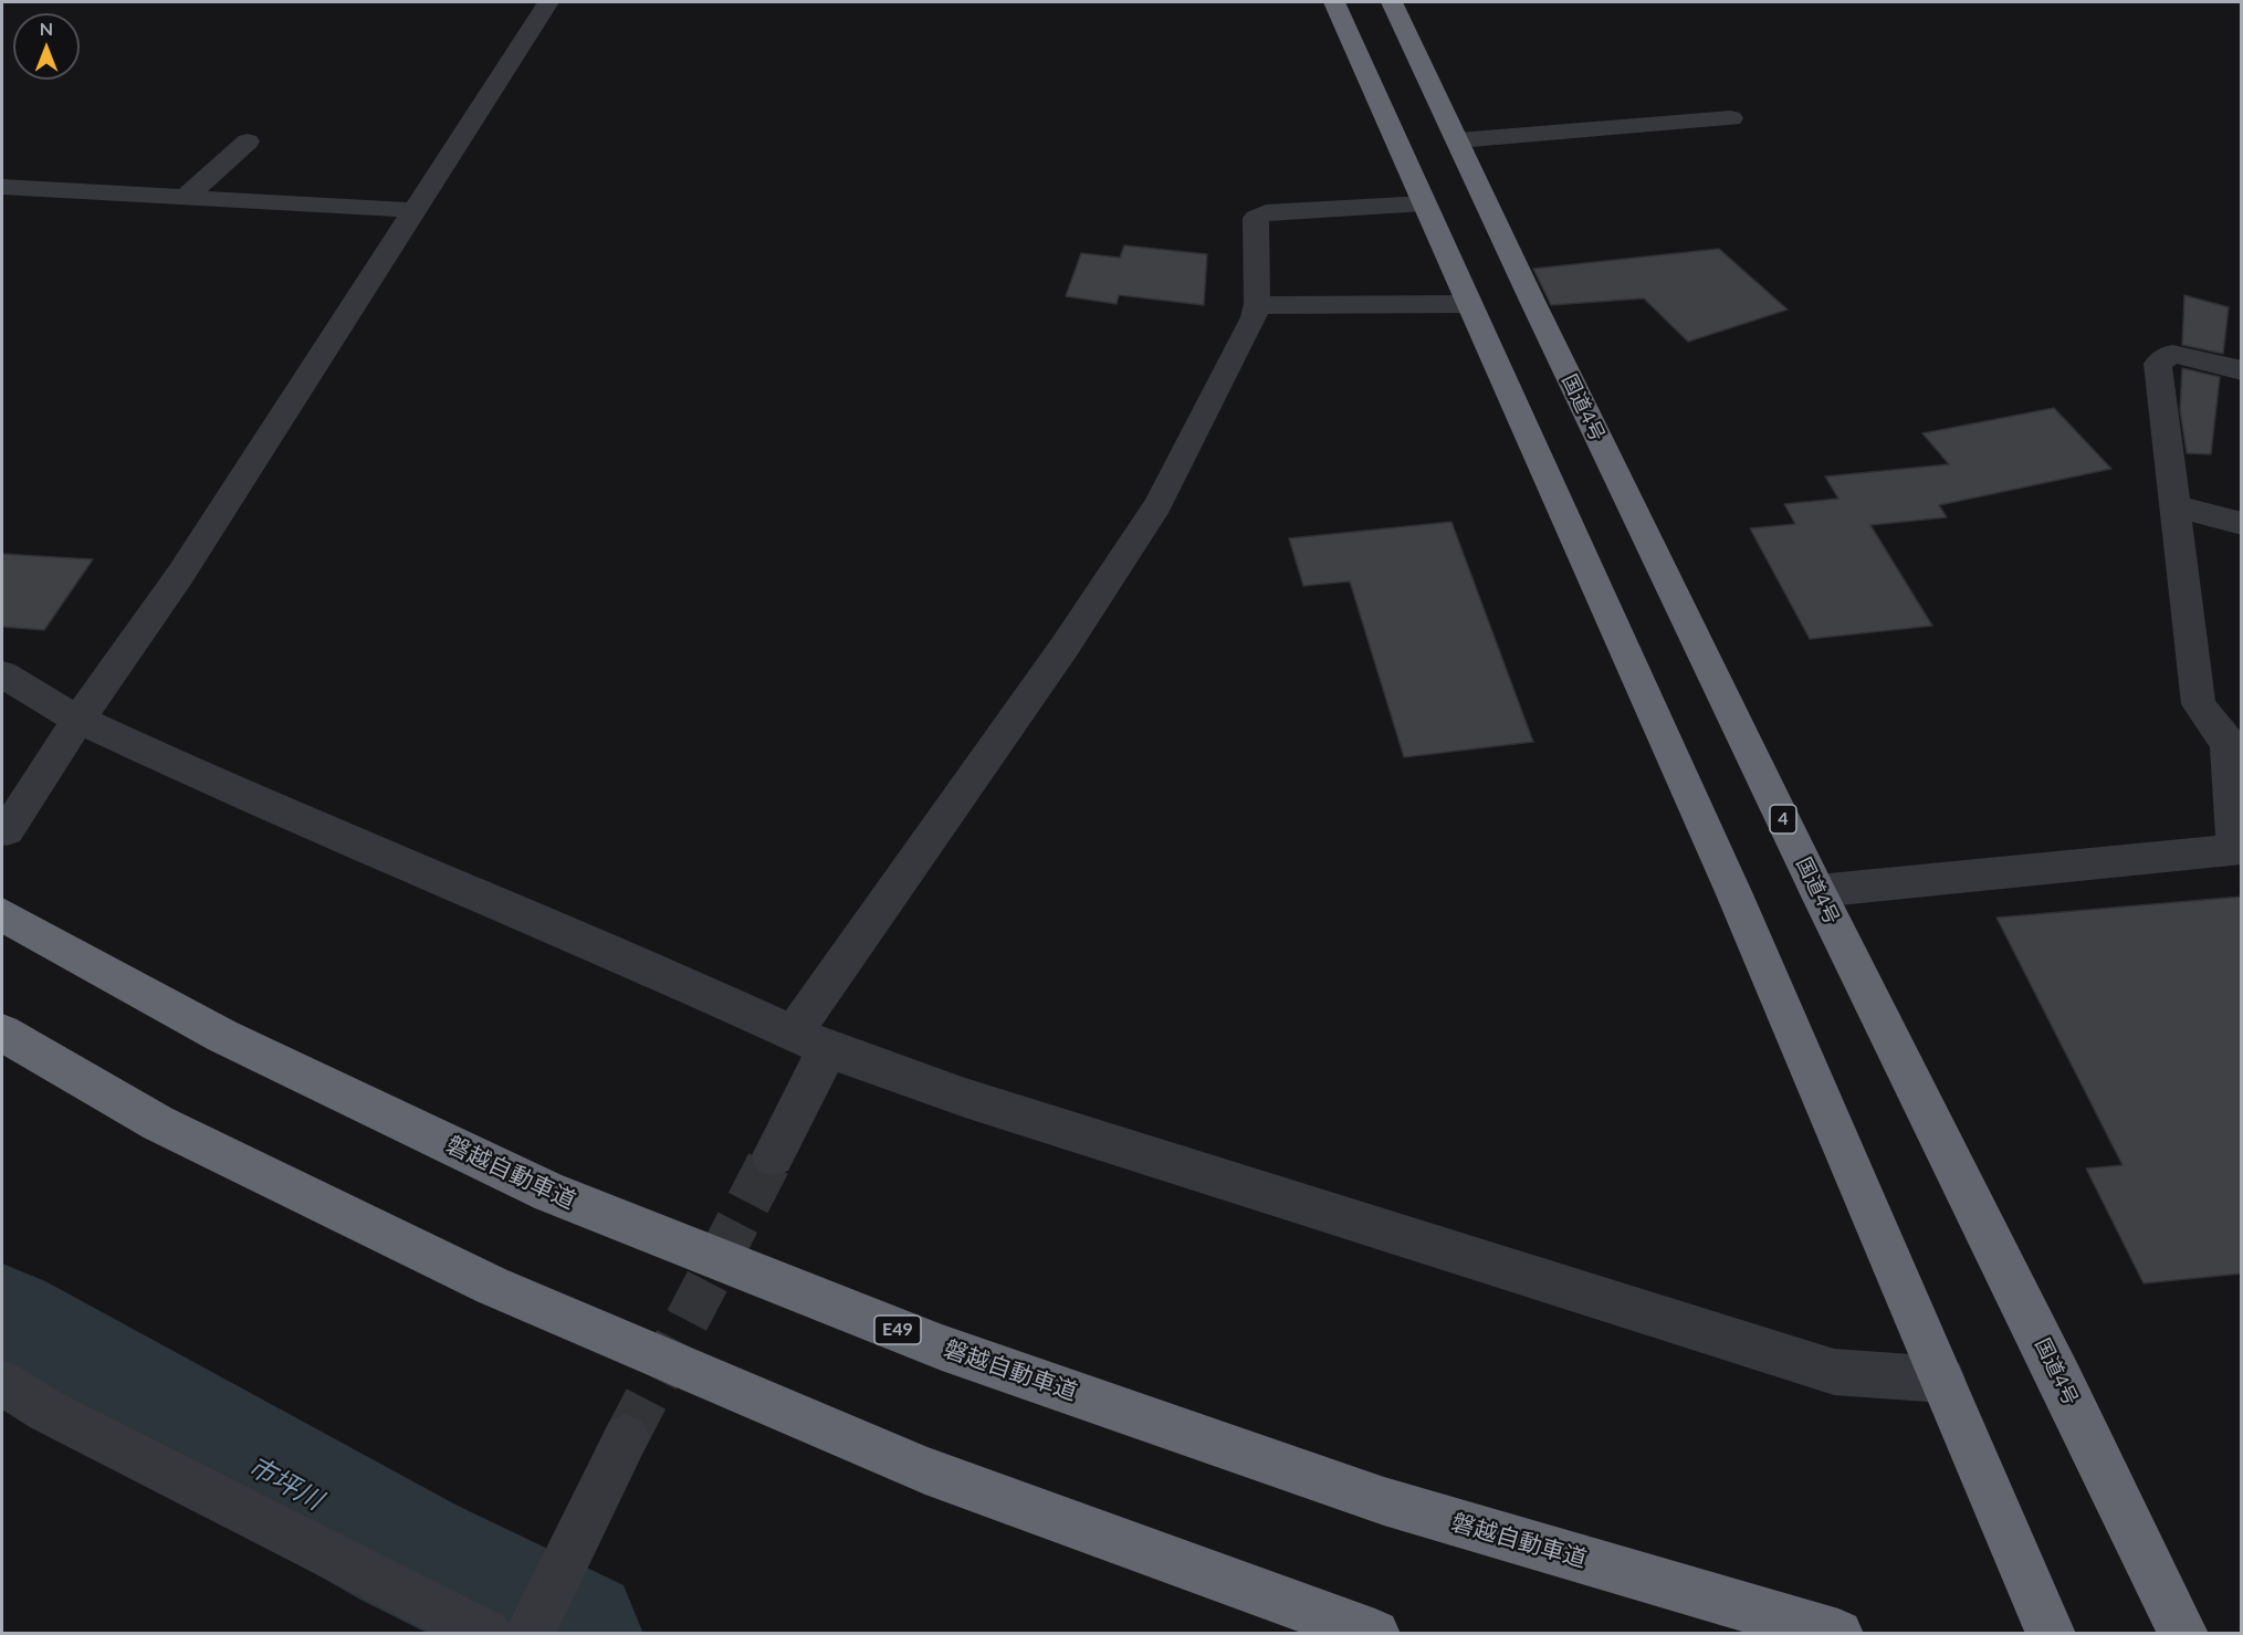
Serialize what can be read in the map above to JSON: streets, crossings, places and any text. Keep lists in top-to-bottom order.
{
  "streets": {
    "highway": [
      "国道4号",
      "4",
      "磐越自動車道",
      "E49"
    ]
  },
  "water": ["市坪川"],
  "north": "top"
}
